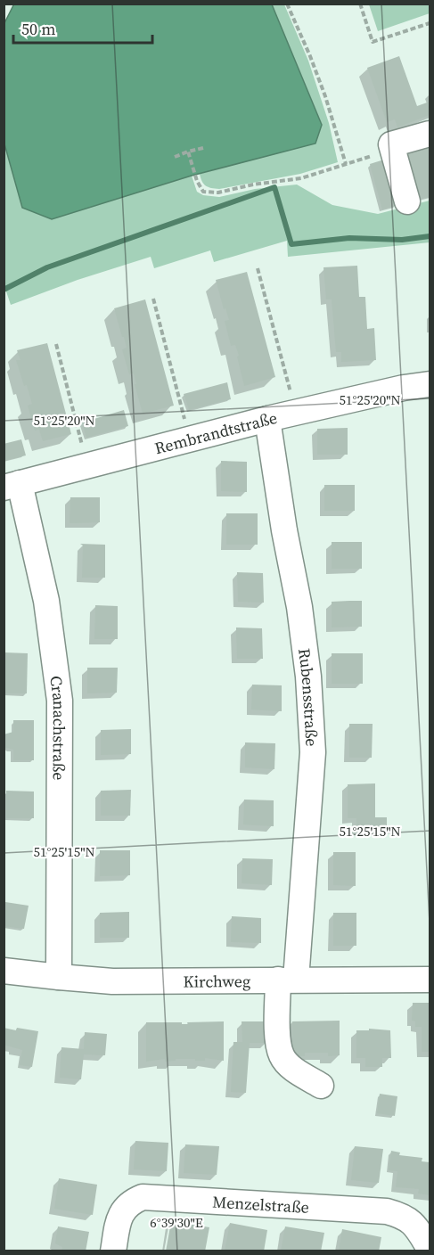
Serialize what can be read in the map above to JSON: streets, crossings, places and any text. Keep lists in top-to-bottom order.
{
  "streets": {
    "street": [
      "Rembrandtstraße",
      "Rubensstraße",
      "Cranachstraße",
      "Kirchweg",
      "Menzelstraße"
    ]
  },
  "crossings": [
    ["Rembrandtstraße", "Rubensstraße"],
    ["Rembrandtstraße", "Cranachstraße"],
    ["Rubensstraße", "Kirchweg"],
    ["Cranachstraße", "Kirchweg"]
  ],
  "scale_bar": "50 m",
  "coordinates": ["51°25'20\"N", "51°25'15\"N", "6°39'30\"E"]
}
